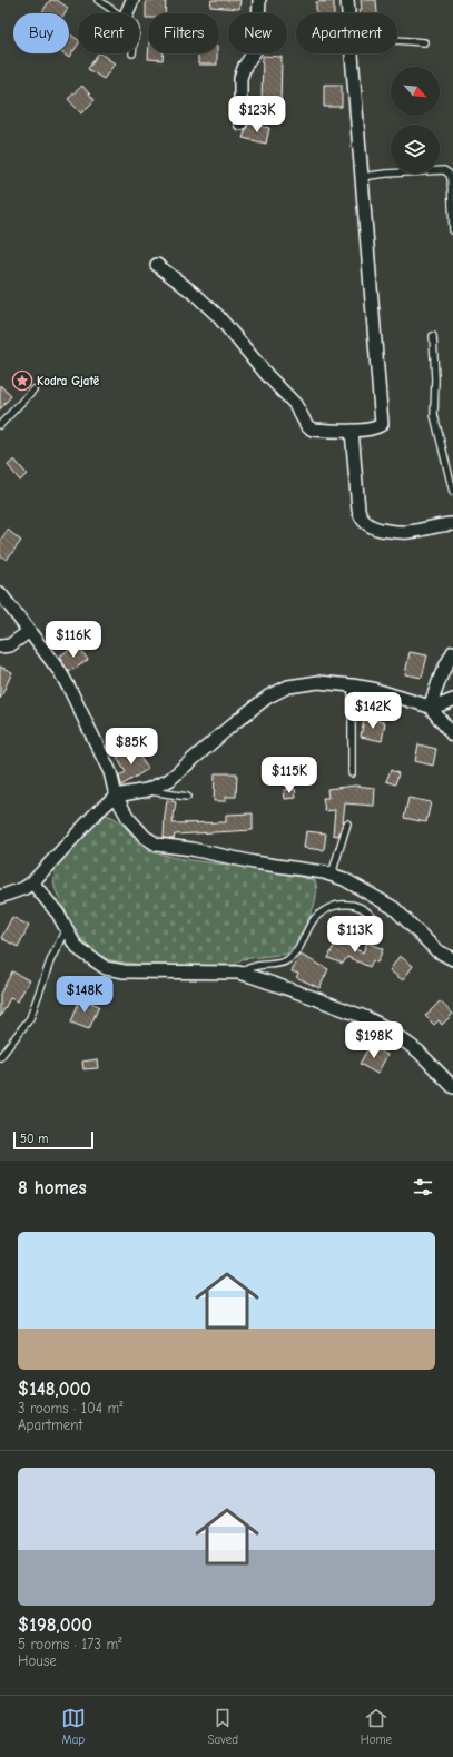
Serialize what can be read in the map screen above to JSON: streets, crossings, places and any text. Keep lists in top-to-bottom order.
{
  "places": {
    "place": ["Kodra Gjatë"]
  },
  "scale_bar": "50 m",
  "north": "bottom right",
  "page": {
    "chip": [
      "Buy",
      "Rent",
      "Filters",
      "New",
      "Apartment"
    ],
    "price": [
      "$123K",
      "$116K",
      "$142K",
      "$85K",
      "$115K",
      "$113K",
      "$148K",
      "$198K"
    ],
    "scale": "50 m",
    "heading": "8 homes",
    "list": [
      {
        "name": "$148,000",
        "note": "3 rooms · 104 m² · Apartment"
      },
      {
        "name": "$198,000",
        "note": "5 rooms · 173 m² · House"
      }
    ],
    "tabs": ["Map", "Saved", "Home"]
  }
}
